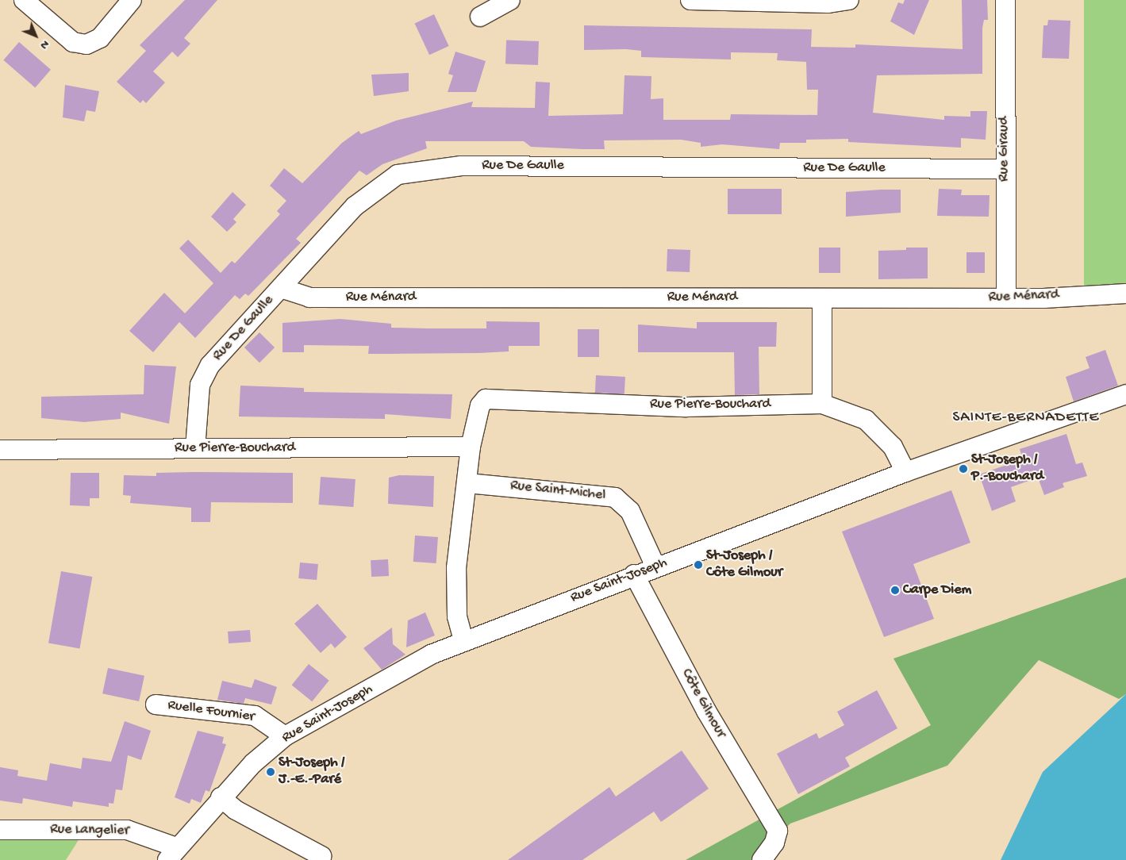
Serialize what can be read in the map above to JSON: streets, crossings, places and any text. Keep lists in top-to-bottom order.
{
  "streets": {
    "street": [
      "Rue Giraud",
      "Rue De Gaulle",
      "Rue Ménard",
      "Rue Pierre-Bouchard",
      "Rue Saint-Michel",
      "Rue Saint-Joseph",
      "Côte Gilmour",
      "Ruelle Fournier",
      "Rue Langelier"
    ]
  },
  "crossings": [
    ["Rue Giraud", "Rue De Gaulle"],
    ["Rue Giraud", "Rue Ménard"],
    ["Rue De Gaulle", "Rue Ménard"],
    ["Rue De Gaulle", "Rue Pierre-Bouchard"],
    ["Rue Pierre-Bouchard", "Rue Saint-Joseph"],
    ["Rue Saint-Michel", "Rue Saint-Joseph"],
    ["Rue Saint-Joseph", "Côte Gilmour"],
    ["Rue Saint-Joseph", "Ruelle Fournier"],
    ["Rue Saint-Joseph", "Rue Langelier"]
  ],
  "districts": ["SAINTE-BERNADETTE"],
  "places": [
    "St-Joseph / P.-Bouchard",
    "St-Joseph / Côte Gilmour",
    "Carpe Diem",
    "St-Joseph / J.-E.-Paré"
  ],
  "north": "bottom right"
}
